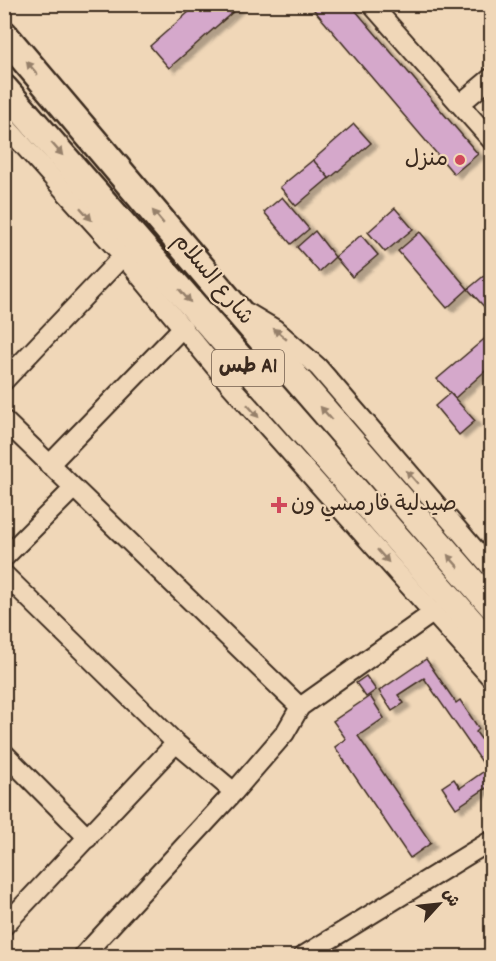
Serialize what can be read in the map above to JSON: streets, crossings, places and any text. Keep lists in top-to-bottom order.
{
  "streets": {
    "highway": ["شارع السلام", "طس A1"]
  },
  "places": {
    "other": ["منزل"],
    "health": ["صيدلية فارمسي ون"]
  },
  "north": "top right"
}
